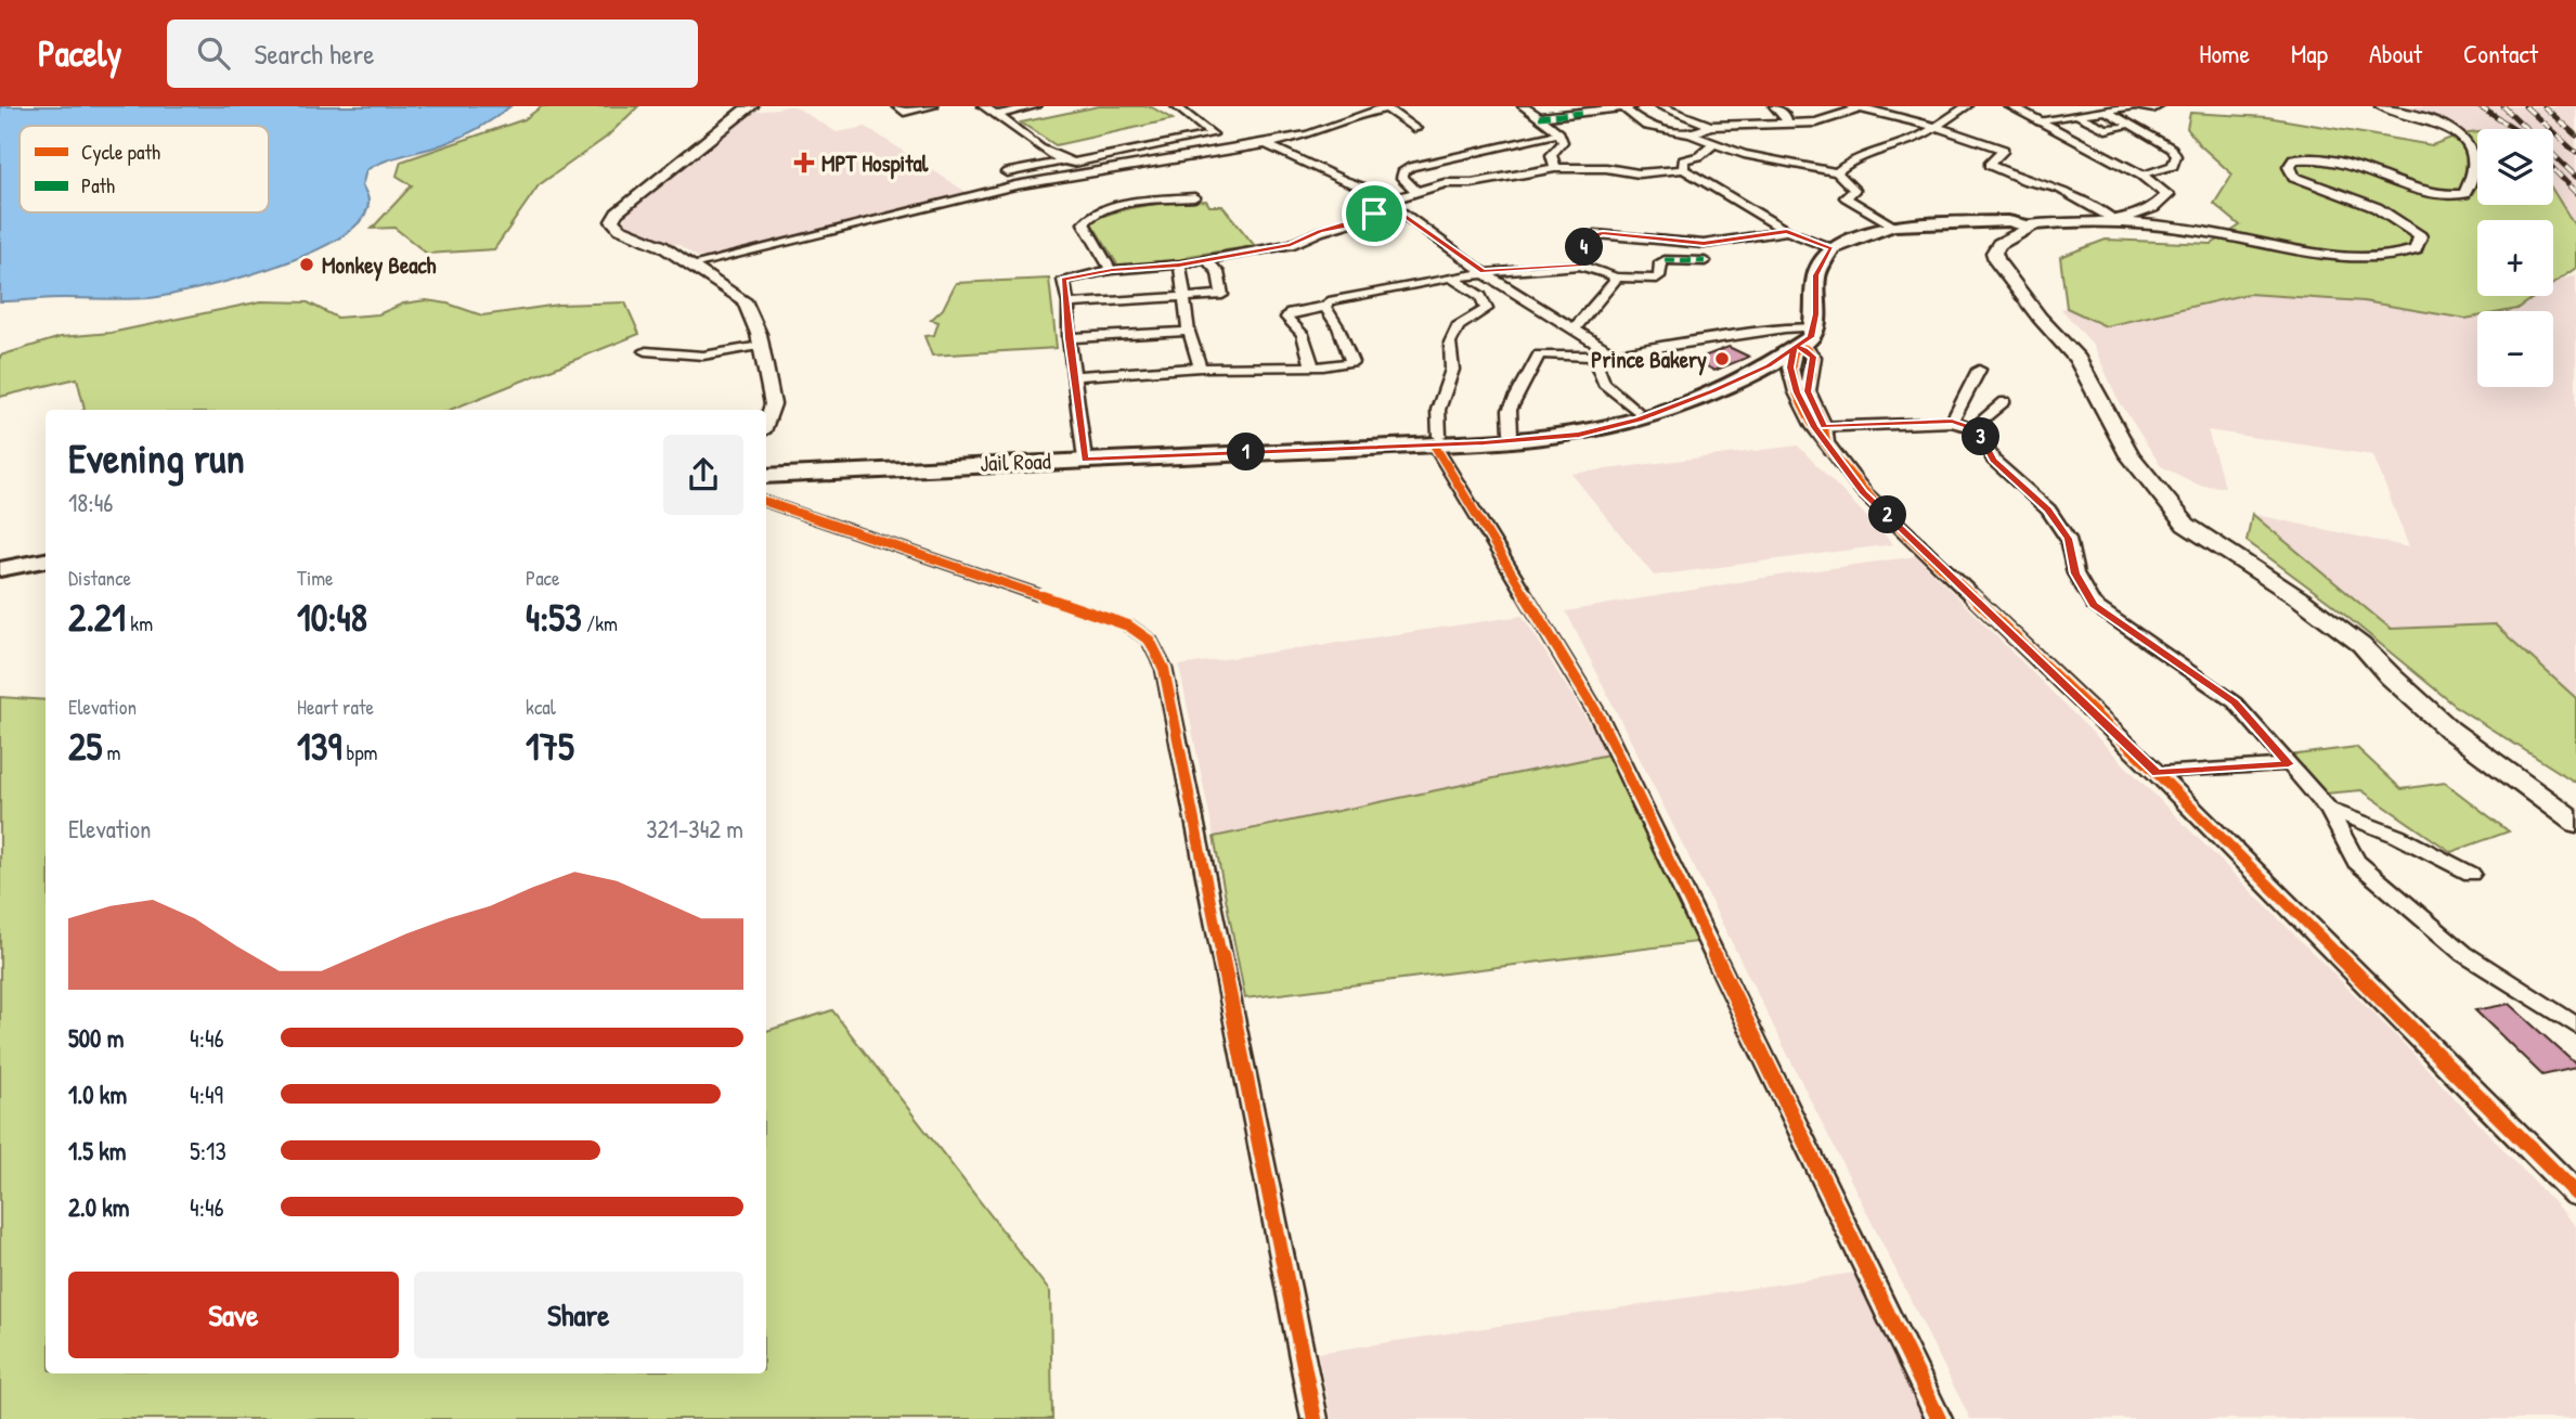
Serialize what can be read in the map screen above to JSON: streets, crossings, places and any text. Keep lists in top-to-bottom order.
{
  "streets": {
    "main road": ["Jail Road"]
  },
  "places": {
    "health": ["MPT Hospital"],
    "other": ["Monkey Beach", "Prince Bakery"]
  },
  "legend": ["Cycle path", "Path"],
  "page": {
    "header": "Pacely",
    "search": "Search here",
    "nav": [
      "Home",
      "Map",
      "About",
      "Contact"
    ],
    "map_buttons": ["+", "−"],
    "pins": [
      "4",
      "3",
      "1",
      "2"
    ],
    "heading": ["Evening run", "18:46"],
    "stats": [
      ["Distance", "2.21 km"],
      ["Time", "10:48"],
      ["Pace", "4:53 /km"],
      ["Elevation", "25 m"],
      ["Heart rate", "139 bpm"],
      ["kcal", "175"]
    ],
    "chart": ["Elevation", "321–342 m"],
    "list": [
      {
        "name": "500 m",
        "note": "4:46"
      },
      {
        "name": "1.0 km",
        "note": "4:49"
      },
      {
        "name": "1.5 km",
        "note": "5:13"
      },
      {
        "name": "2.0 km",
        "note": "4:46"
      }
    ],
    "buttons": ["Save", "Share"]
  }
}
